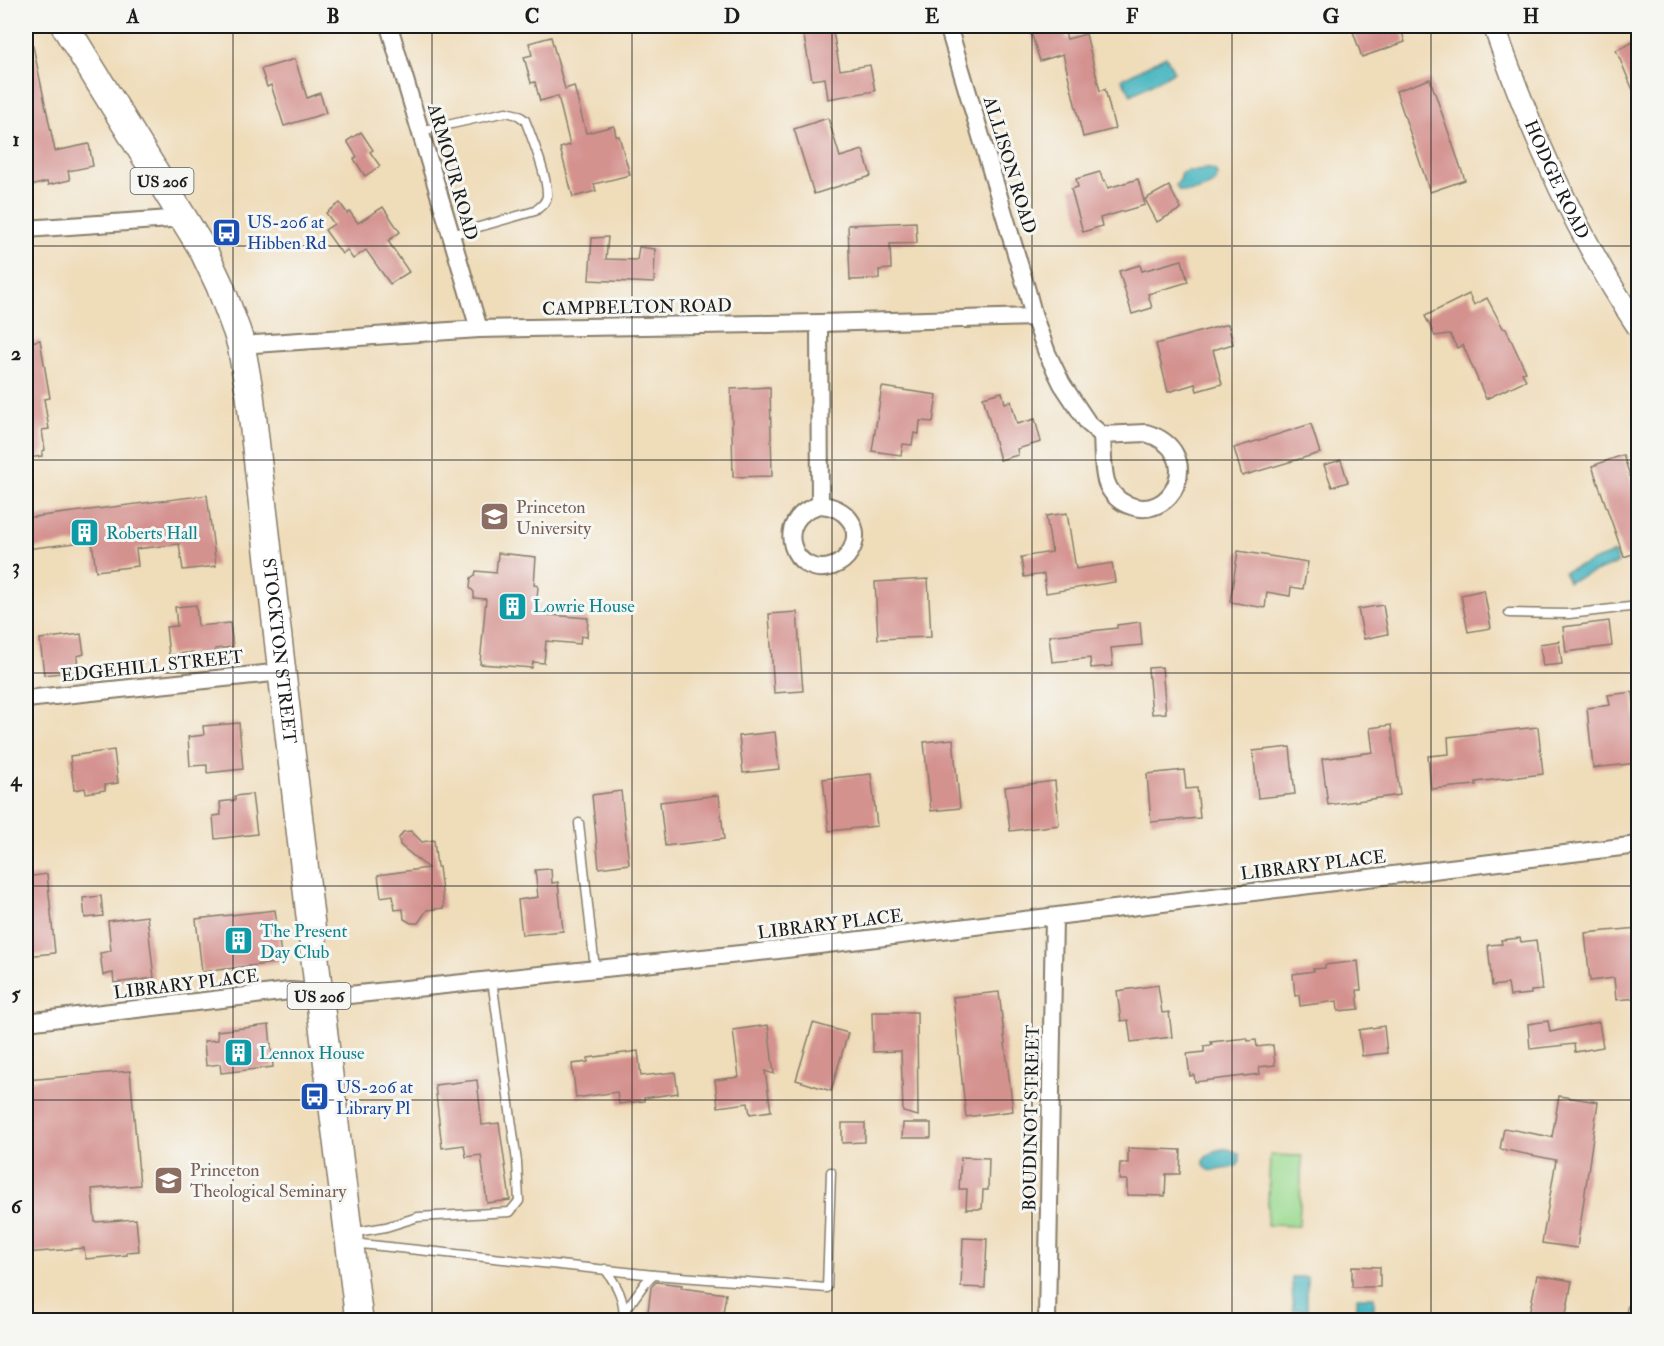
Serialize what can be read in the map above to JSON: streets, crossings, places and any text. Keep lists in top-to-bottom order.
{
  "streets": {
    "highway": ["US 206", "STOCKTON STREET"],
    "street": [
      "ALLISON ROAD",
      "ARMOUR ROAD",
      "HODGE ROAD",
      "CAMPBELTON ROAD",
      "EDGEHILL STREET",
      "LIBRARY PLACE",
      "BOUDINOT STREET"
    ]
  },
  "crossings": [
    ["ALLISON ROAD", "CAMPBELTON ROAD"],
    ["ARMOUR ROAD", "CAMPBELTON ROAD"],
    ["CAMPBELTON ROAD", "STOCKTON STREET"],
    ["STOCKTON STREET", "EDGEHILL STREET"],
    ["STOCKTON STREET", "LIBRARY PLACE"],
    ["LIBRARY PLACE", "BOUDINOT STREET"]
  ],
  "places": {
    "bus stop": ["US-206 at Hibben Rd", "US-206 at Library Pl"],
    "school or university": ["Princeton University", "Princeton Theological Seminary"],
    "building": [
      "Roberts Hall",
      "Lowrie House",
      "The Present Day Club",
      "Lennox House"
    ]
  },
  "grid": {
    "columns": [
      "A",
      "B",
      "C",
      "D",
      "E",
      "F",
      "G",
      "H"
    ],
    "rows": [
      "1",
      "2",
      "3",
      "4",
      "5",
      "6"
    ]
  }
}
